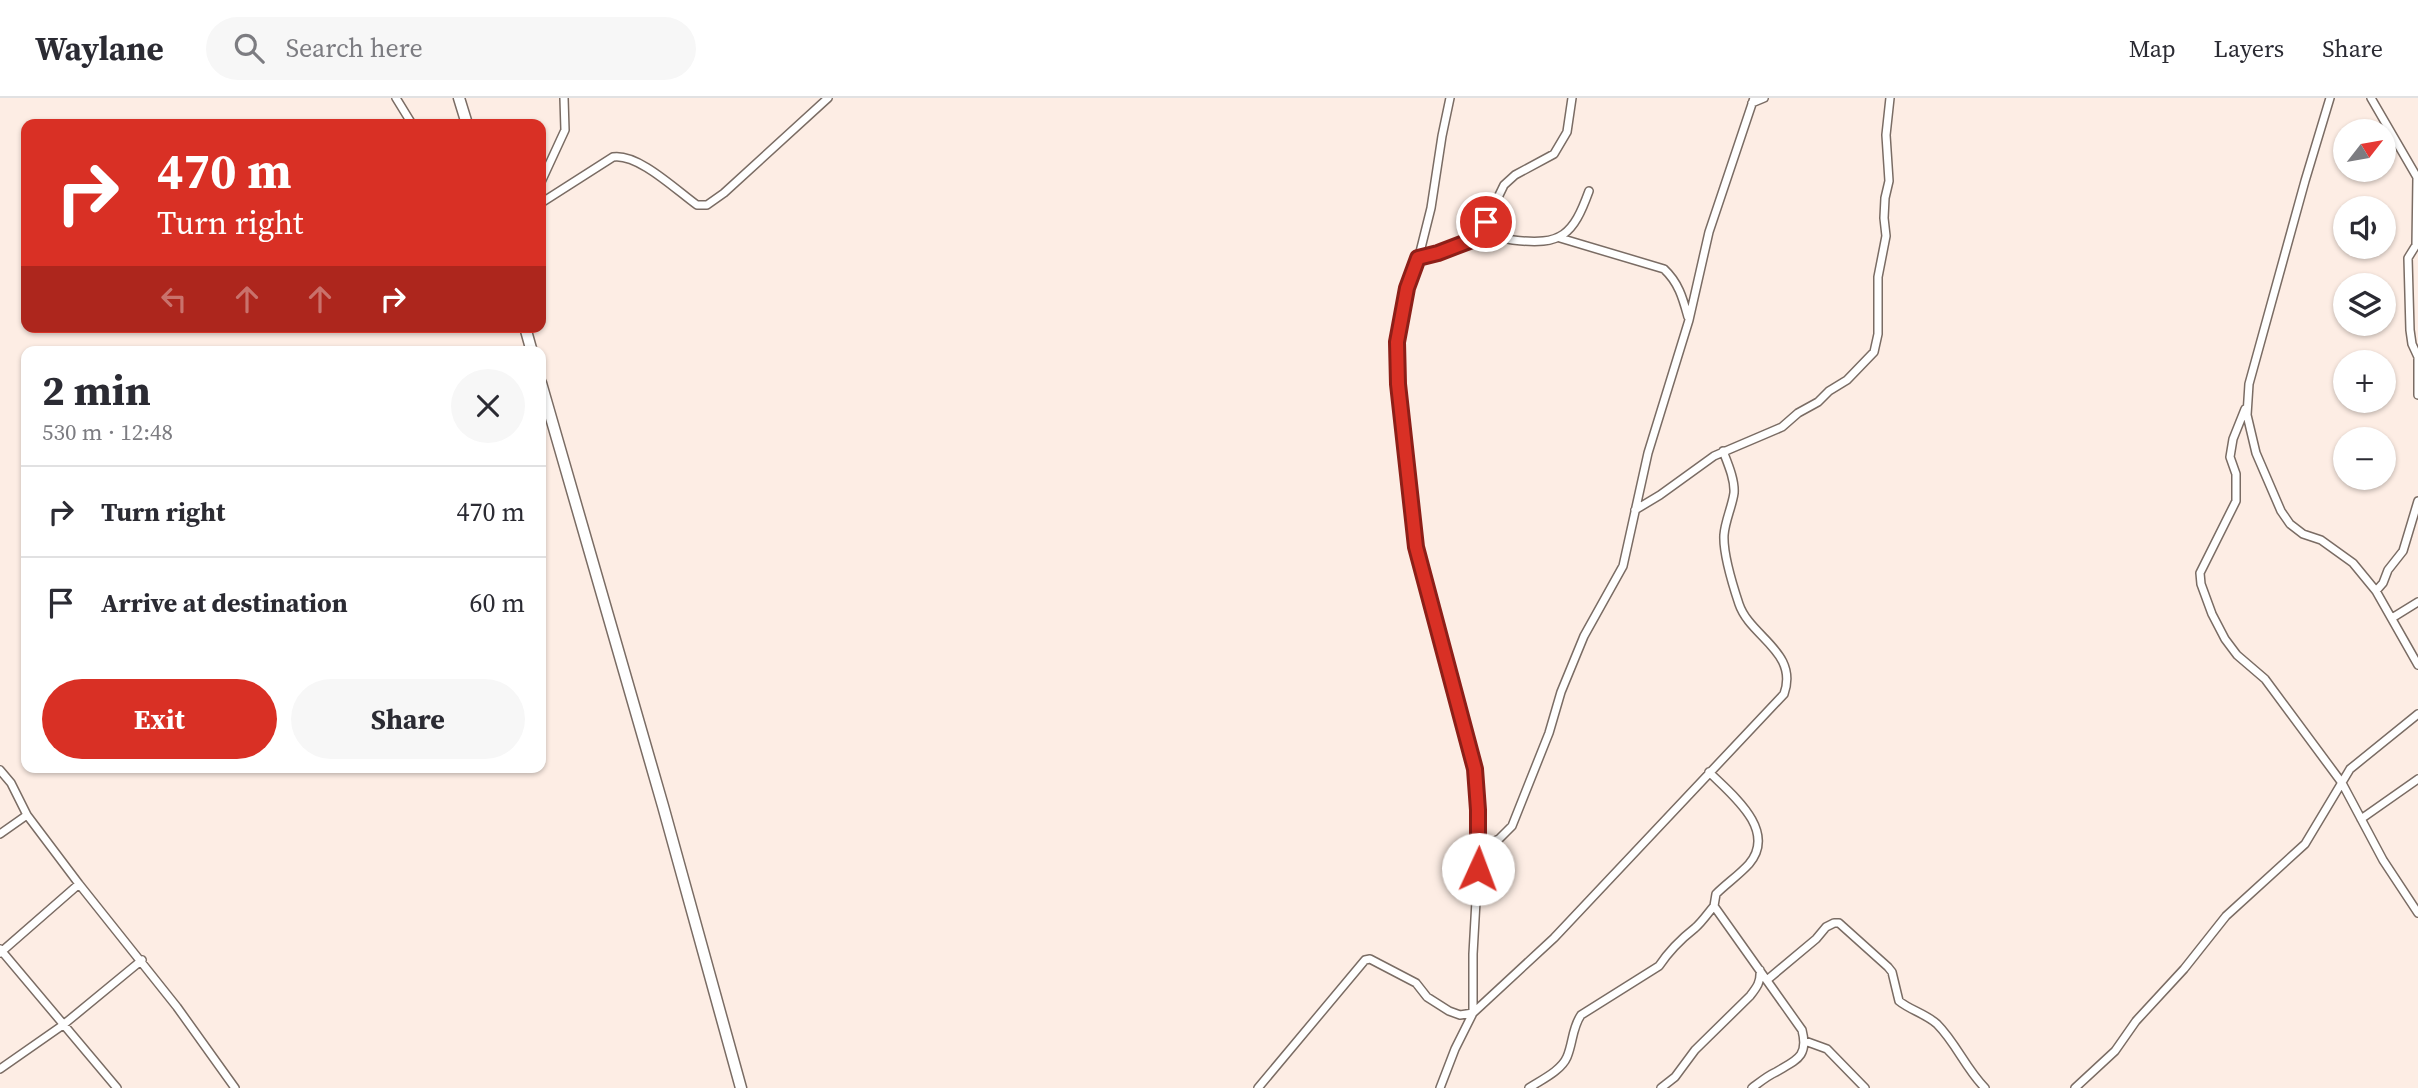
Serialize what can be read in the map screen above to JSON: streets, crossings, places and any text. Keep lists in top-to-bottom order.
{
  "north": "top right",
  "page": {
    "header": "Waylane",
    "search": "Search here",
    "nav": ["Map", "Layers", "Share"],
    "map_buttons": ["+", "−"],
    "turn": ["470 m", "Turn right"],
    "heading": ["2 min", "530 m · 12:48"],
    "list": [
      {
        "name": "Turn right",
        "value": "470 m"
      },
      {
        "name": "Arrive at destination",
        "value": "60 m"
      }
    ],
    "buttons": ["Exit", "Share"]
  }
}
